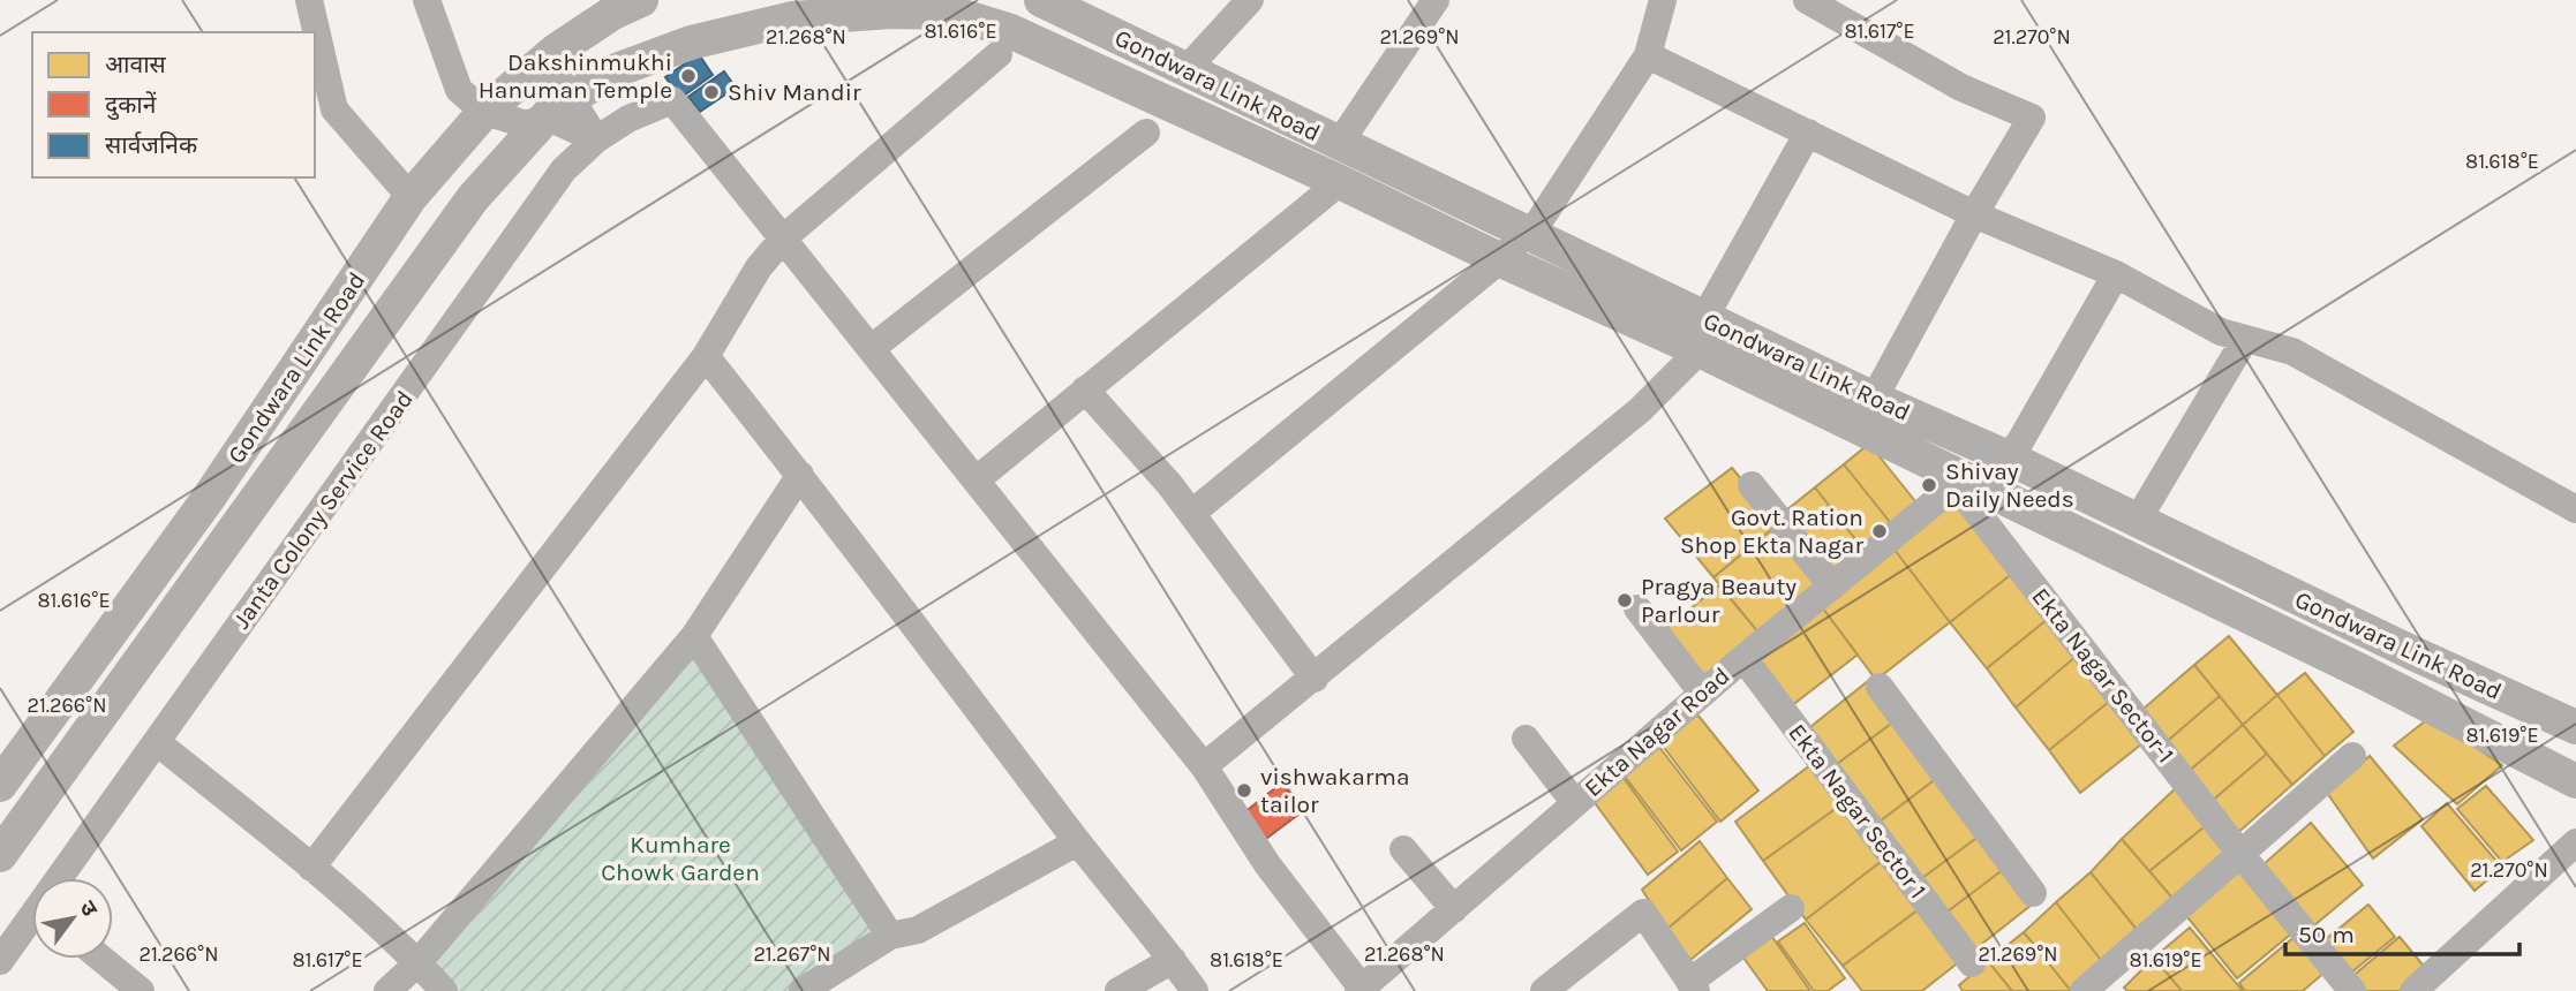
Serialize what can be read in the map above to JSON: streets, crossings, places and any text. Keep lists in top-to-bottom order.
{
  "streets": {
    "street": [
      "Gondwara Link Road",
      "Janta Colony Service Road",
      "Ekta Nagar Sector-1",
      "Ekta Nagar Road",
      "Ekta Nagar Sector 1"
    ]
  },
  "crossings": [
    ["Ekta Nagar Sector-1", "Ekta Nagar Road"],
    ["Ekta Nagar Road", "Ekta Nagar Sector 1"]
  ],
  "parks": ["Kumhare Chowk Garden"],
  "places": [
    "Dakshinmukhi Hanuman Temple",
    "Shiv Mandir",
    "Shivay Daily Needs",
    "Govt. Ration Shop Ekta Nagar",
    "Pragya Beauty Parlour",
    "vishwakarma tailor"
  ],
  "legend": ["आवास", "दुकानें", "सार्वजनिक"],
  "scale_bar": "50 m",
  "north": "top right",
  "coordinates": [
    "81.616°E",
    "81.617°E",
    "21.270°N",
    "21.268°N",
    "21.269°N",
    "81.618°E",
    "21.266°N",
    "81.619°E",
    "21.267°N"
  ]
}
